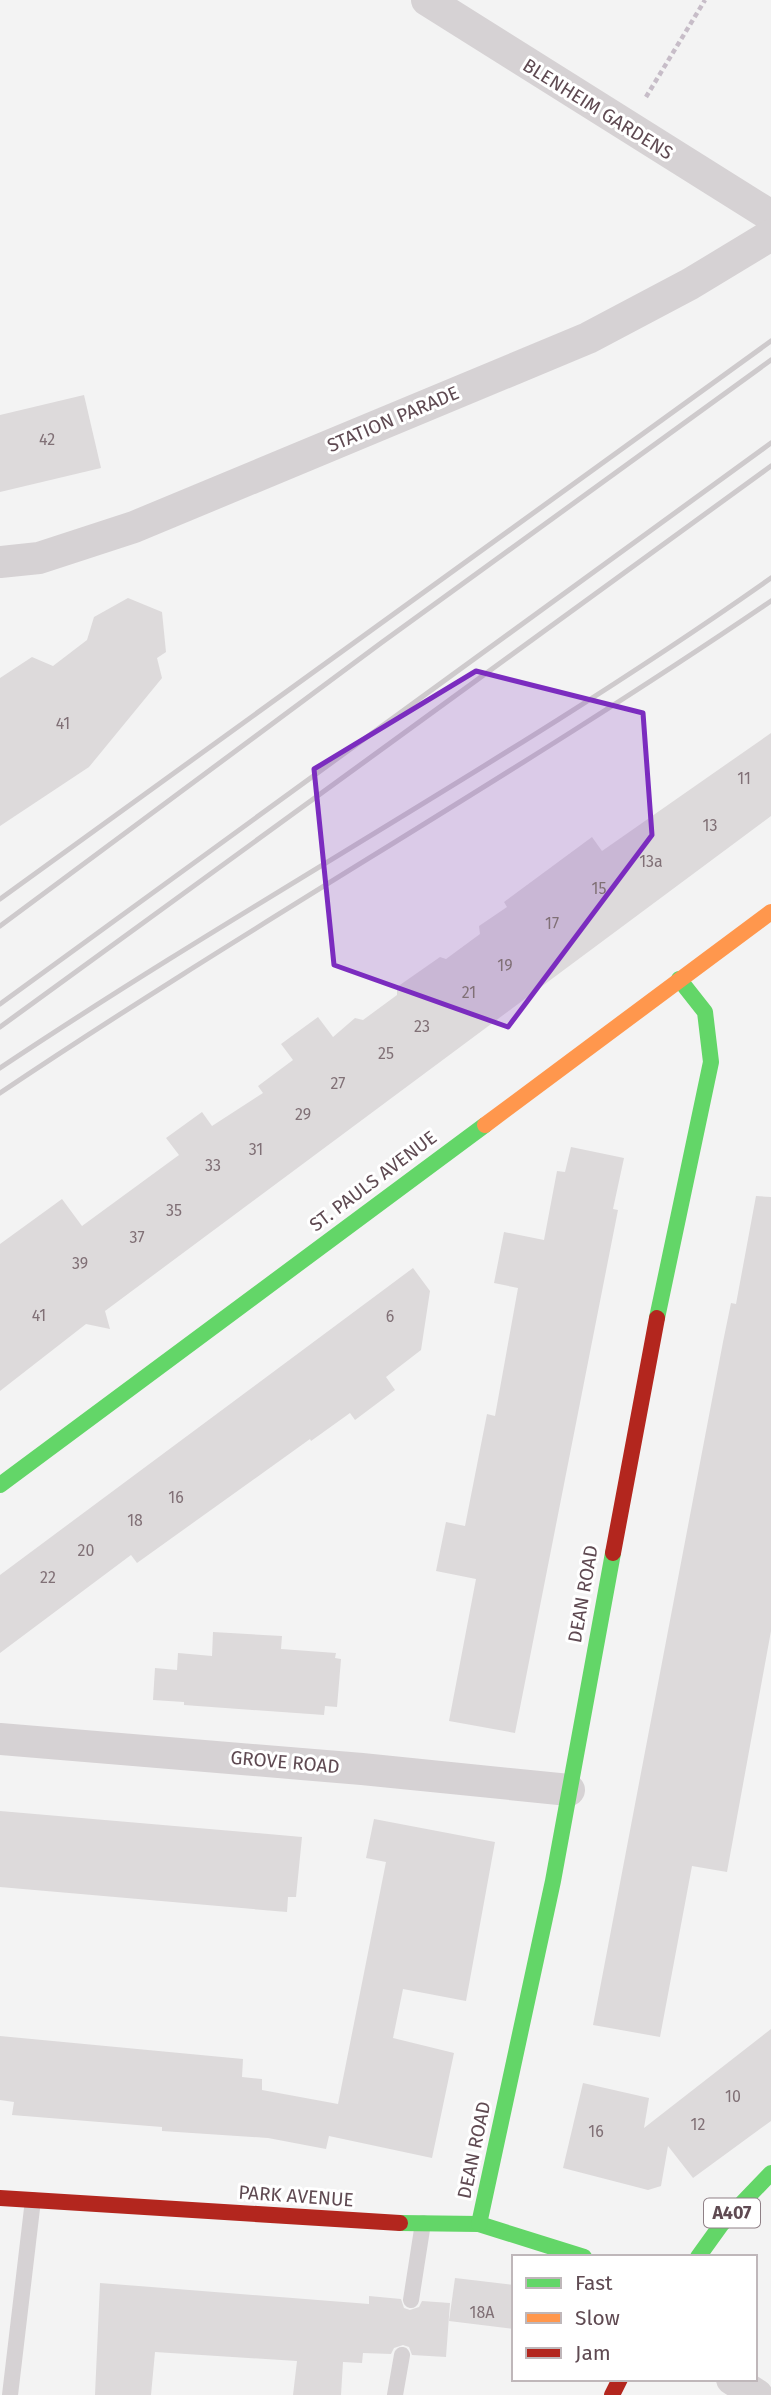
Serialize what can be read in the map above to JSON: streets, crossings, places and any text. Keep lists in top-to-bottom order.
{
  "streets": {
    "street": [
      "BLENHEIM GARDENS",
      "STATION PARADE",
      "ST. PAULS AVENUE",
      "DEAN ROAD",
      "GROVE ROAD",
      "PARK AVENUE",
      "A407"
    ]
  },
  "crossings": [
    ["ST. PAULS AVENUE", "DEAN ROAD"],
    ["DEAN ROAD", "GROVE ROAD"],
    ["DEAN ROAD", "PARK AVENUE"]
  ],
  "house_numbers": [
    "42",
    "41",
    "11",
    "13",
    "13a",
    "15",
    "17",
    "19",
    "21",
    "23",
    "25",
    "27",
    "29",
    "31",
    "33",
    "35",
    "37",
    "39",
    "41",
    "6",
    "16",
    "18",
    "20",
    "22",
    "10",
    "12",
    "16",
    "18A"
  ],
  "legend": ["Fast", "Slow", "Jam"]
}
